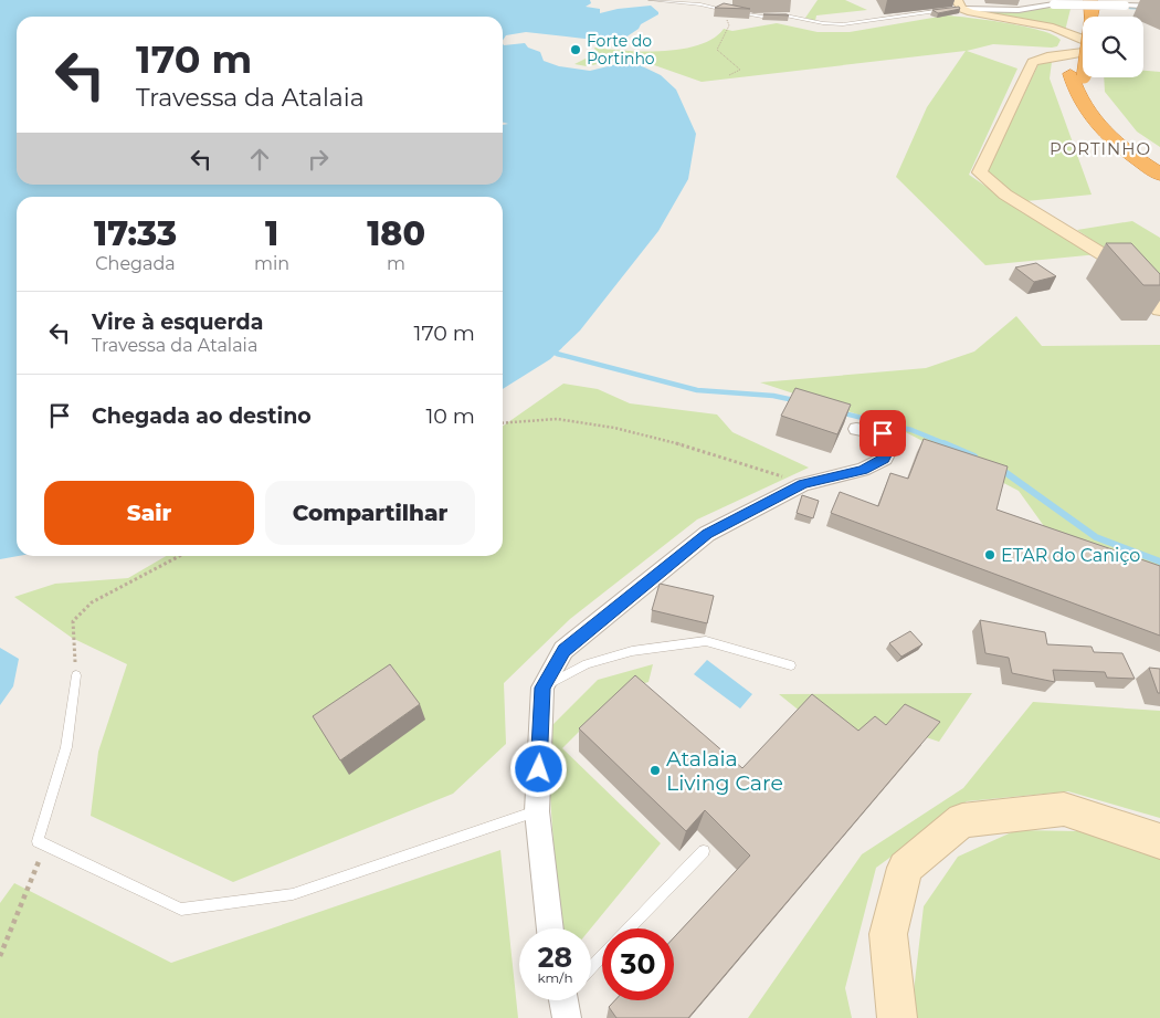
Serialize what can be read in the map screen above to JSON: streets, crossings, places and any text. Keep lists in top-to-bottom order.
{
  "districts": ["PORTINHO"],
  "places": ["Forte do Portinho", "ETAR do Caniço", "Atalaia Living Care"],
  "page": {
    "turn": ["170 m", "Travessa da Atalaia"],
    "eta": [
      "17:33",
      "Chegada",
      "1",
      "min",
      "180",
      "m"
    ],
    "list": [
      {
        "name": "Vire à esquerda",
        "note": "Travessa da Atalaia",
        "value": "170 m"
      },
      {
        "name": "Chegada ao destino",
        "value": "10 m"
      }
    ],
    "buttons": ["Sair", "Compartilhar"],
    "speed": "28 km/h",
    "limit": "30"
  }
}
